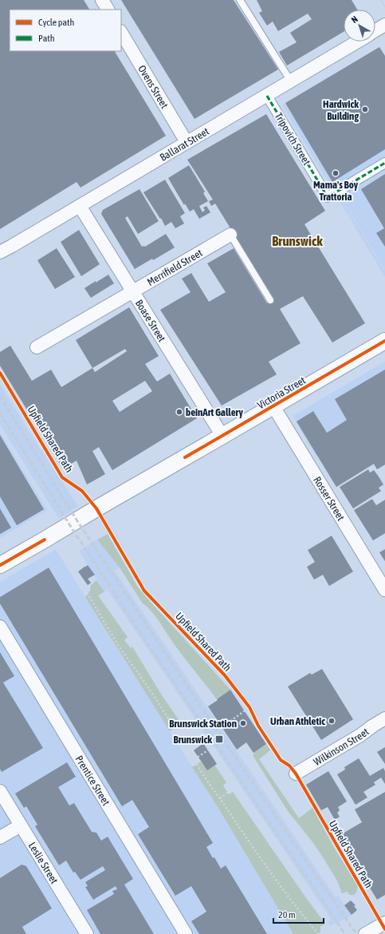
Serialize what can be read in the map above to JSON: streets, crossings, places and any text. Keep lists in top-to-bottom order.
{
  "streets": {
    "street": [
      "Ovens Street",
      "Tripovich Street",
      "Ballarat Street",
      "Merrifield Street",
      "Boase Street",
      "Victoria Street",
      "Rosser Street",
      "Wilkinson Street",
      "Prentice Street",
      "Leslie Street"
    ],
    "cycle path": ["Upfield Shared Path"]
  },
  "crossings": [
    ["Ovens Street", "Ballarat Street"],
    ["Tripovich Street", "Ballarat Street"],
    ["Ballarat Street", "Boase Street"],
    ["Merrifield Street", "Boase Street"],
    ["Boase Street", "Victoria Street"],
    ["Victoria Street", "Rosser Street"]
  ],
  "districts": ["Brunswick"],
  "places": {
    "other": [
      "Hardwick Building",
      "Mama's Boy Trattoria",
      "beinArt Gallery",
      "Urban Athletic",
      "Brunswick Station"
    ],
    "transit": ["Brunswick"]
  },
  "legend": ["Cycle path", "Path"],
  "scale_bar": "20 m",
  "north": "top left"
}
